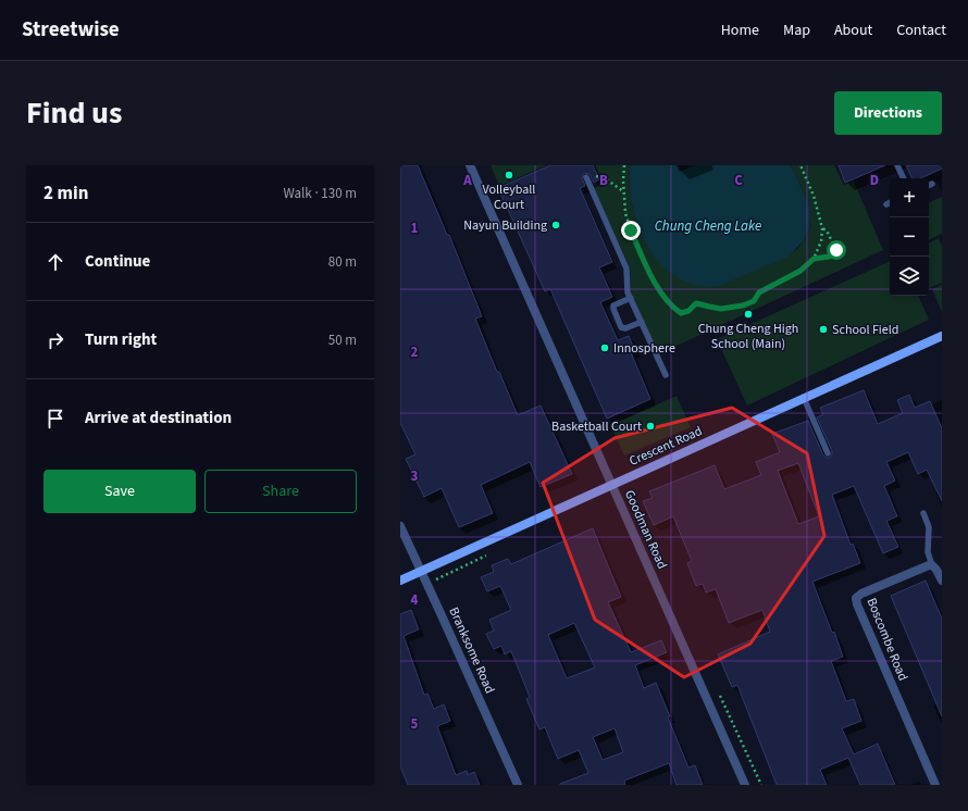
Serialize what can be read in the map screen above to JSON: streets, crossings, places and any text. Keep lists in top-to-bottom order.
{
  "streets": {
    "street": [
      "Crescent Road",
      "Goodman Road",
      "Boscombe Road",
      "Branksome Road"
    ]
  },
  "crossings": [
    ["Crescent Road", "Goodman Road"],
    ["Crescent Road", "Branksome Road"]
  ],
  "water": ["Chung Cheng Lake"],
  "places": [
    "Volleyball Court",
    "Nayun Building",
    "Chung Cheng High School (Main)",
    "School Field",
    "Innosphere",
    "Basketball Court"
  ],
  "page": {
    "header": "Streetwise",
    "nav": [
      "Home",
      "Map",
      "About",
      "Contact"
    ],
    "title": "Find us",
    "buttons": [
      "Directions",
      ["Save", "Share"]
    ],
    "heading": ["2 min", "Walk · 130 m"],
    "map_buttons": ["+", "−"],
    "list": [
      ["Continue", "80 m"],
      ["Turn right", "50 m"],
      "Arrive at destination"
    ]
  },
  "grid": {
    "columns": [
      "A",
      "B",
      "C",
      "D"
    ],
    "rows": [
      "1",
      "2",
      "3",
      "4",
      "5"
    ]
  }
}
